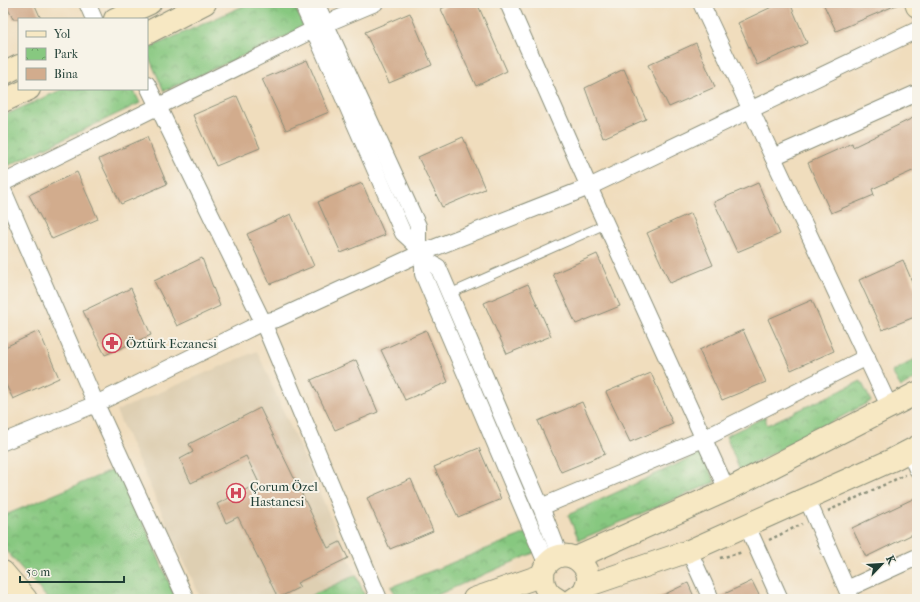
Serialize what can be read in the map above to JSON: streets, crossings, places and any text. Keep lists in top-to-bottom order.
{
  "places": {
    "pharmacy": ["Öztürk Eczanesi"],
    "hospital": ["Çorum Özel Hastanesi"]
  },
  "legend": ["Yol", "Park", "Bina"],
  "scale_bar": "50 m",
  "north": "top right"
}
